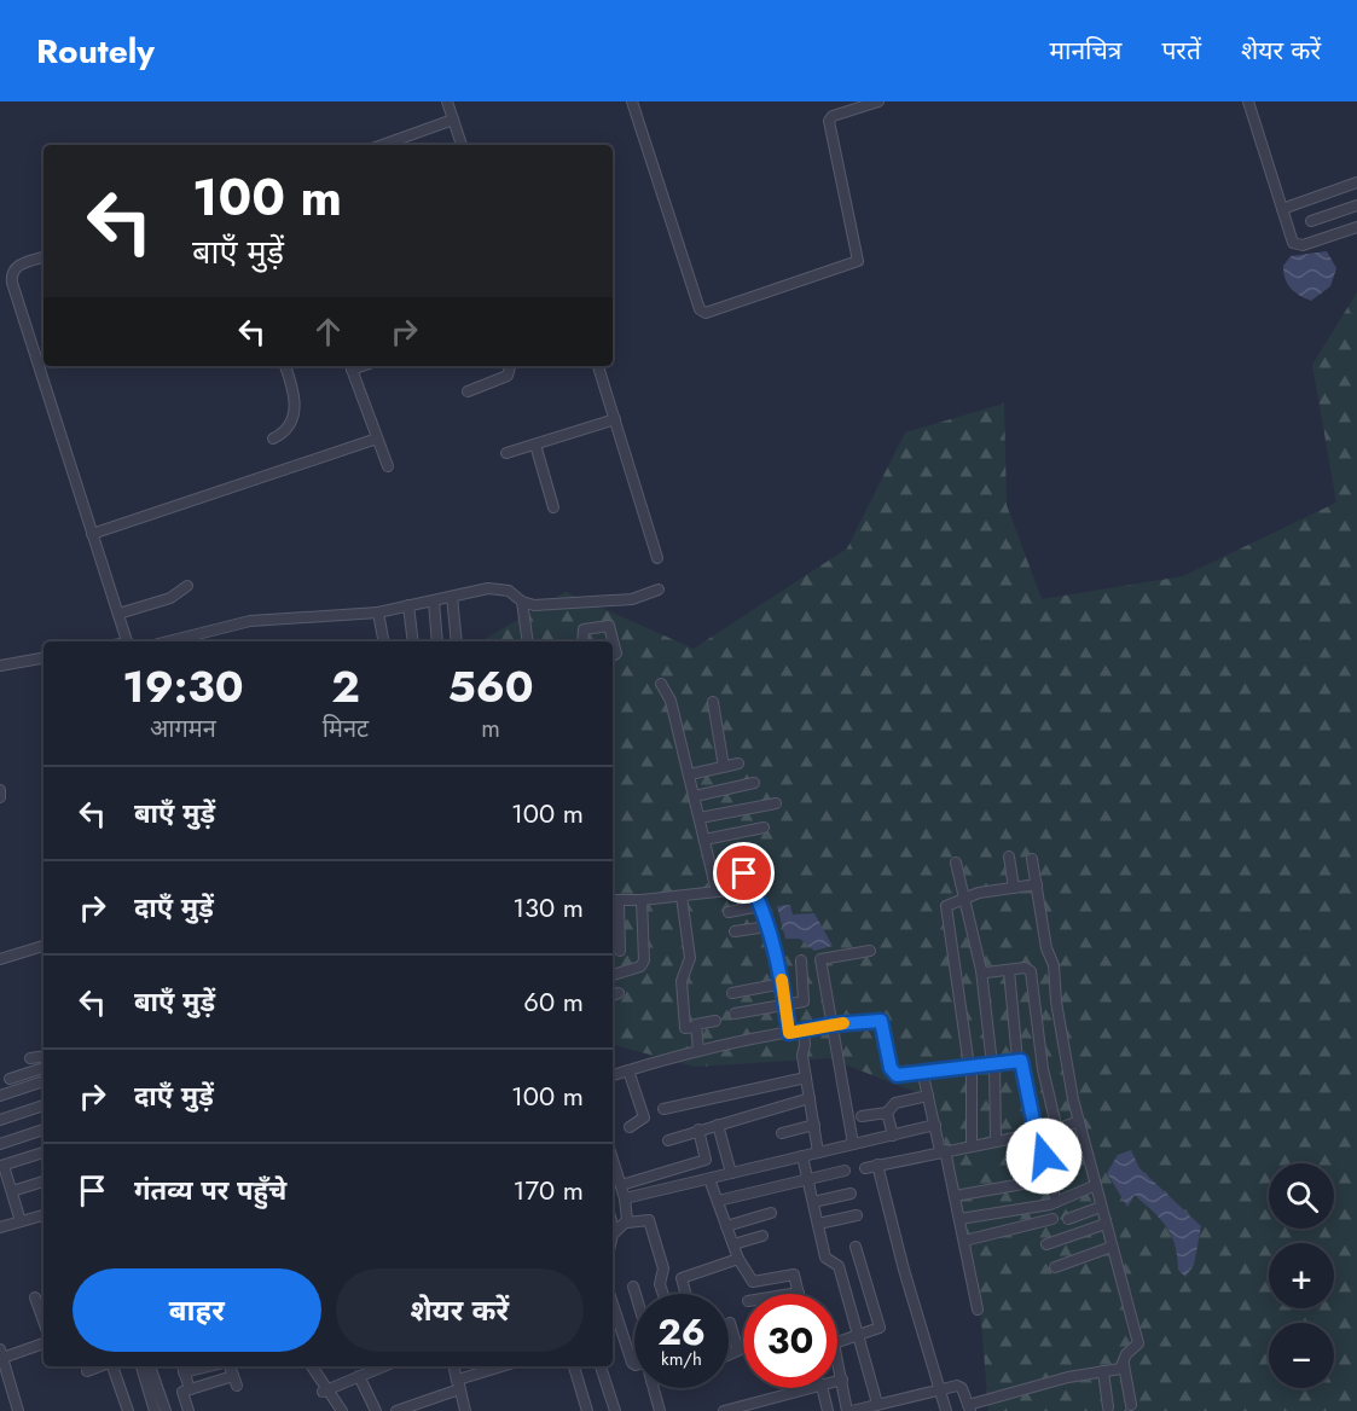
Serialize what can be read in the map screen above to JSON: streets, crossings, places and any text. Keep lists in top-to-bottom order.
{
  "page": {
    "header": "Routely",
    "nav": ["मानचित्र", "परतें", "शेयर करें"],
    "turn": ["100 m", "बाएँ मुड़ें"],
    "eta": [
      "19:30",
      "आगमन",
      "2",
      "मिनट",
      "560",
      "m"
    ],
    "list": [
      {
        "name": "बाएँ मुड़ें",
        "value": "100 m"
      },
      {
        "name": "दाएँ मुड़ें",
        "value": "130 m"
      },
      {
        "name": "बाएँ मुड़ें",
        "value": "60 m"
      },
      {
        "name": "दाएँ मुड़ें",
        "value": "100 m"
      },
      {
        "name": "गंतव्य पर पहुँचे",
        "value": "170 m"
      }
    ],
    "map_buttons": ["+", "−"],
    "buttons": ["बाहर", "शेयर करें"],
    "speed": "26 km/h",
    "limit": "30"
  }
}
